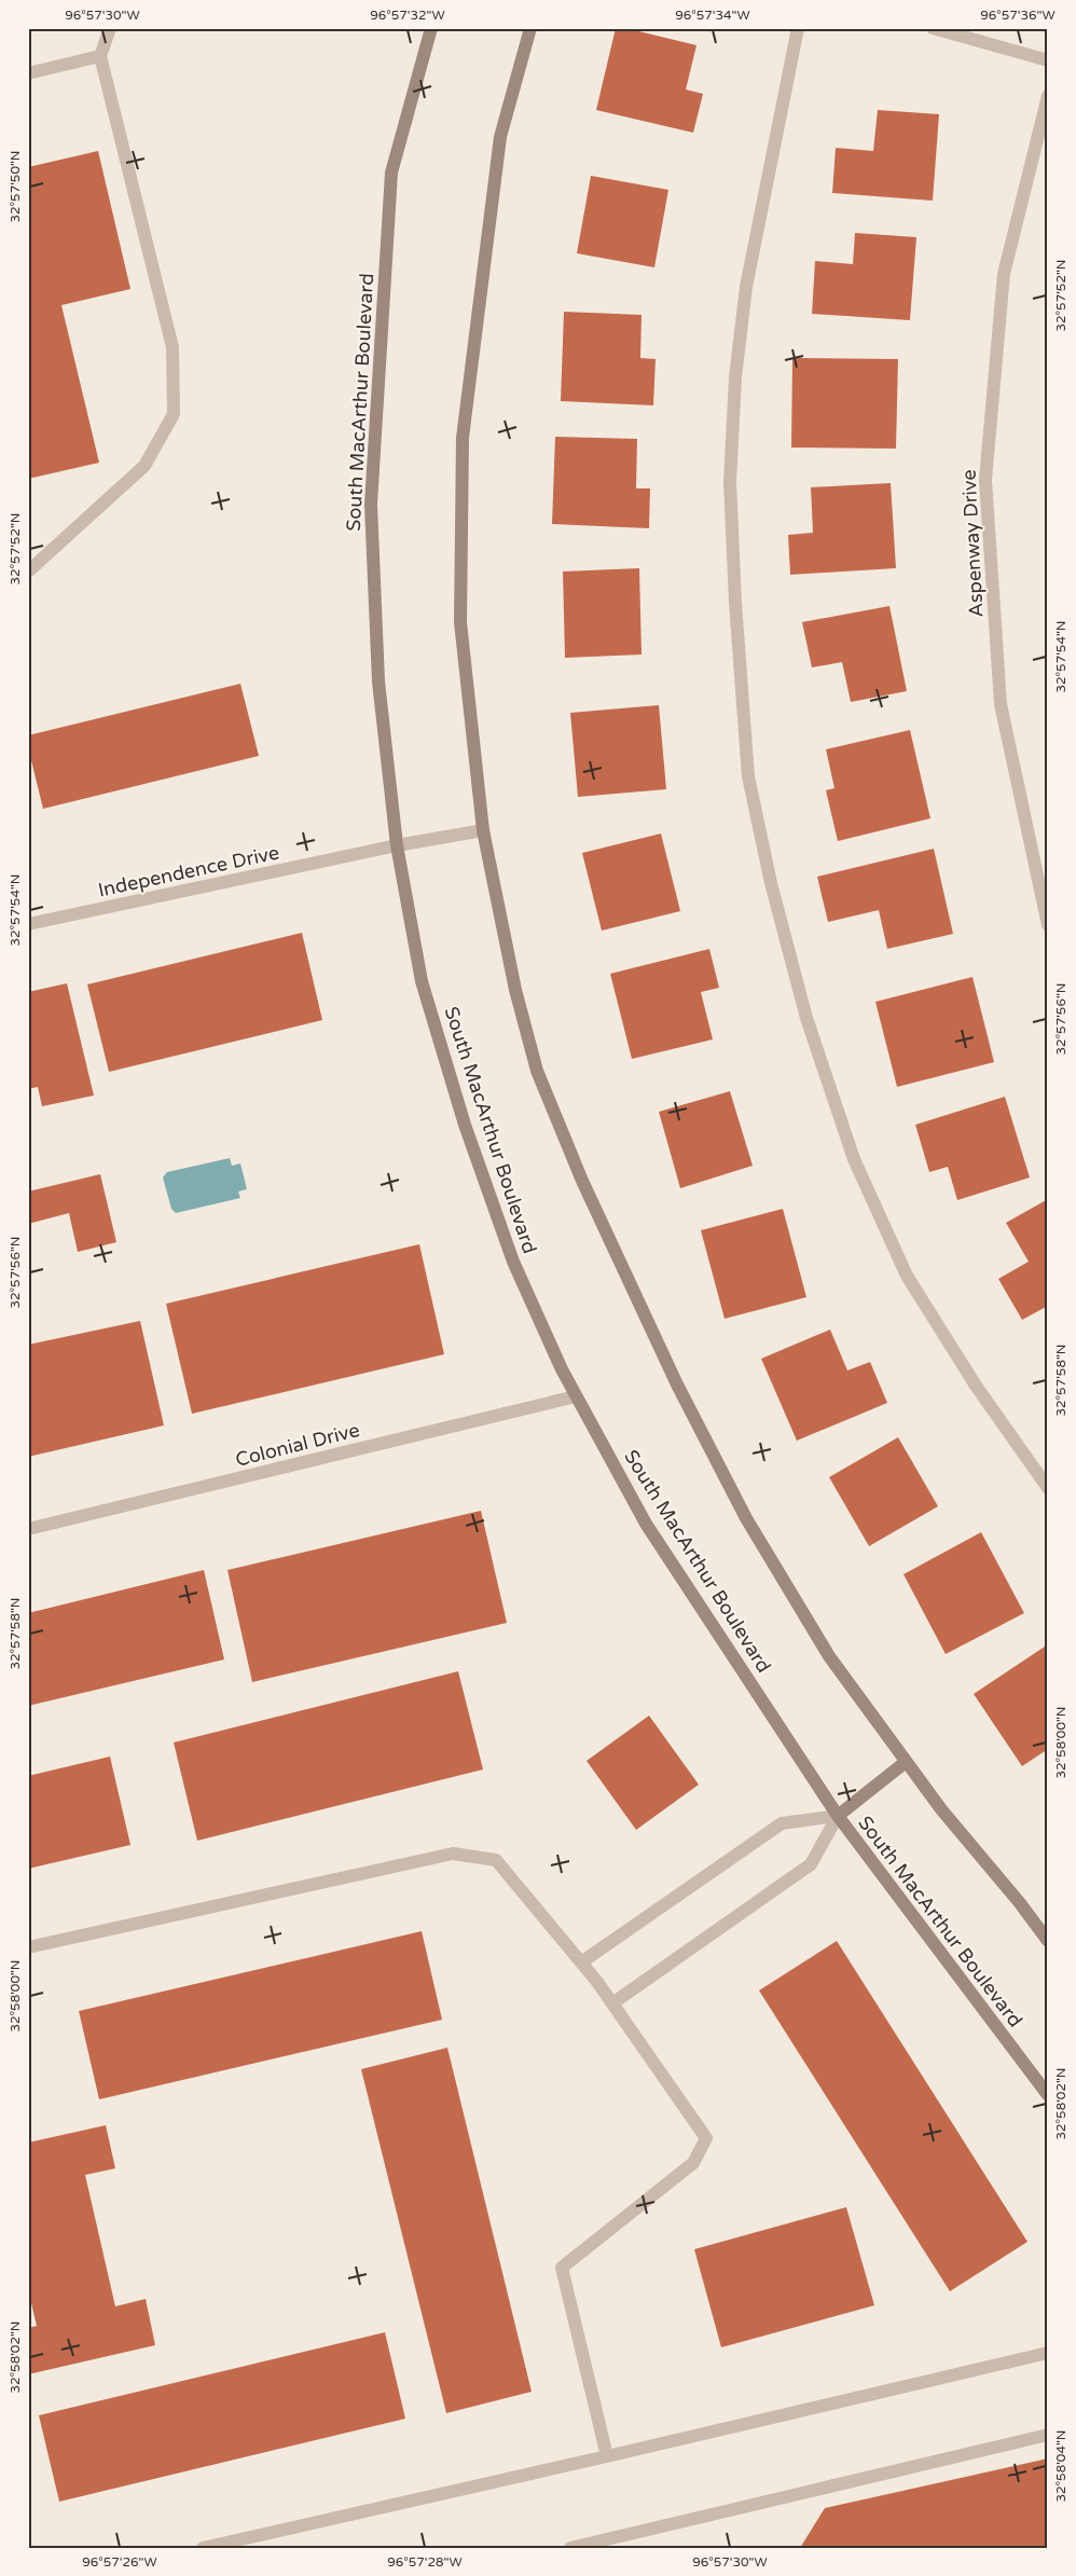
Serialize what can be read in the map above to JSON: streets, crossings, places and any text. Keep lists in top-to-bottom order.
{
  "streets": {
    "main road": ["South MacArthur Boulevard"],
    "street": ["Aspenway Drive", "Independence Drive", "Colonial Drive"]
  },
  "crossings": [
    ["South MacArthur Boulevard", "Independence Drive"],
    ["South MacArthur Boulevard", "Colonial Drive"]
  ],
  "coordinates": [
    "96°57'30\"W",
    "96°57'32\"W",
    "96°57'34\"W",
    "96°57'36\"W",
    "32°57'50\"N",
    "32°57'52\"N",
    "32°57'54\"N",
    "32°57'56\"N",
    "32°57'58\"N",
    "32°58'00\"N",
    "32°58'02\"N",
    "32°58'04\"N",
    "96°57'26\"W",
    "96°57'28\"W"
  ]
}
